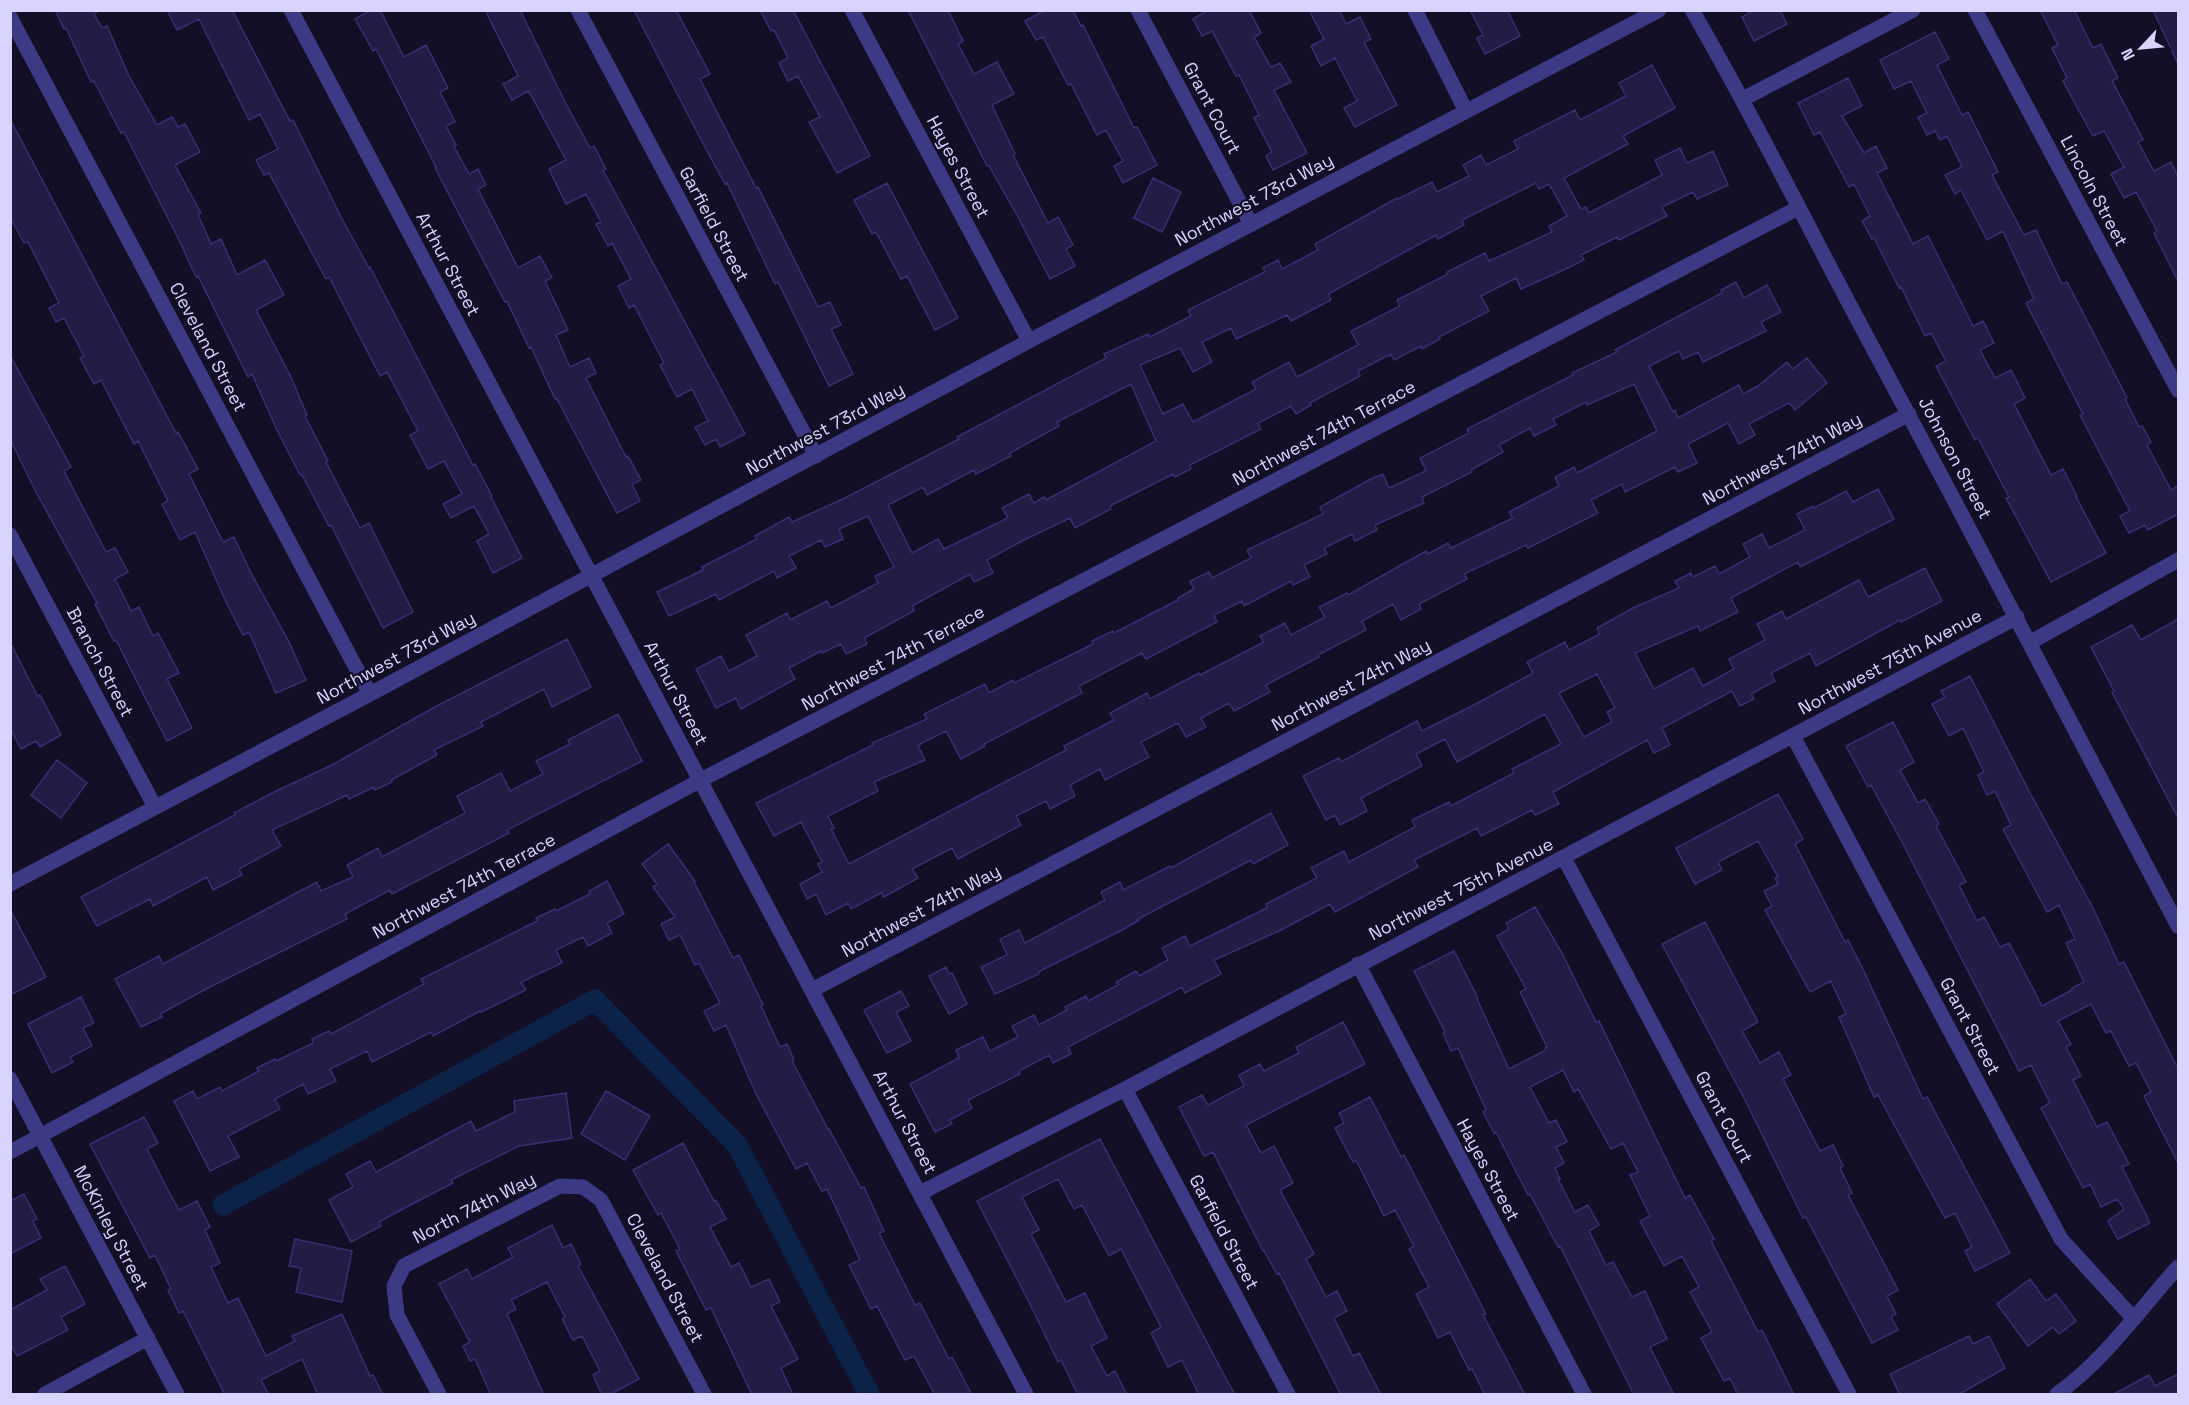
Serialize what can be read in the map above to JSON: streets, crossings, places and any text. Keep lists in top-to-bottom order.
{
  "streets": {
    "street": [
      "Grant Court",
      "Hayes Street",
      "Lincoln Street",
      "Northwest 73rd Way",
      "Garfield Street",
      "Arthur Street",
      "Cleveland Street",
      "Northwest 74th Terrace",
      "Johnson Street",
      "Northwest 74th Way",
      "Branch Street",
      "Northwest 75th Avenue",
      "Grant Street",
      "North 74th Way",
      "McKinley Street"
    ]
  },
  "crossings": [
    ["Grant Court", "Northwest 73rd Way"],
    ["Grant Court", "Northwest 75th Avenue"],
    ["Hayes Street", "Northwest 73rd Way"],
    ["Hayes Street", "Northwest 75th Avenue"],
    ["Northwest 73rd Way", "Garfield Street"],
    ["Northwest 73rd Way", "Arthur Street"],
    ["Northwest 73rd Way", "Cleveland Street"],
    ["Northwest 73rd Way", "Branch Street"],
    ["Garfield Street", "Northwest 75th Avenue"],
    ["Arthur Street", "Northwest 74th Terrace"],
    ["Arthur Street", "Northwest 74th Way"],
    ["Arthur Street", "Northwest 75th Avenue"],
    ["Cleveland Street", "North 74th Way"],
    ["Northwest 74th Terrace", "Johnson Street"],
    ["Northwest 74th Terrace", "McKinley Street"],
    ["Johnson Street", "Northwest 74th Way"],
    ["Johnson Street", "Northwest 75th Avenue"],
    ["Northwest 75th Avenue", "Grant Street"]
  ],
  "north": "bottom left"
}
